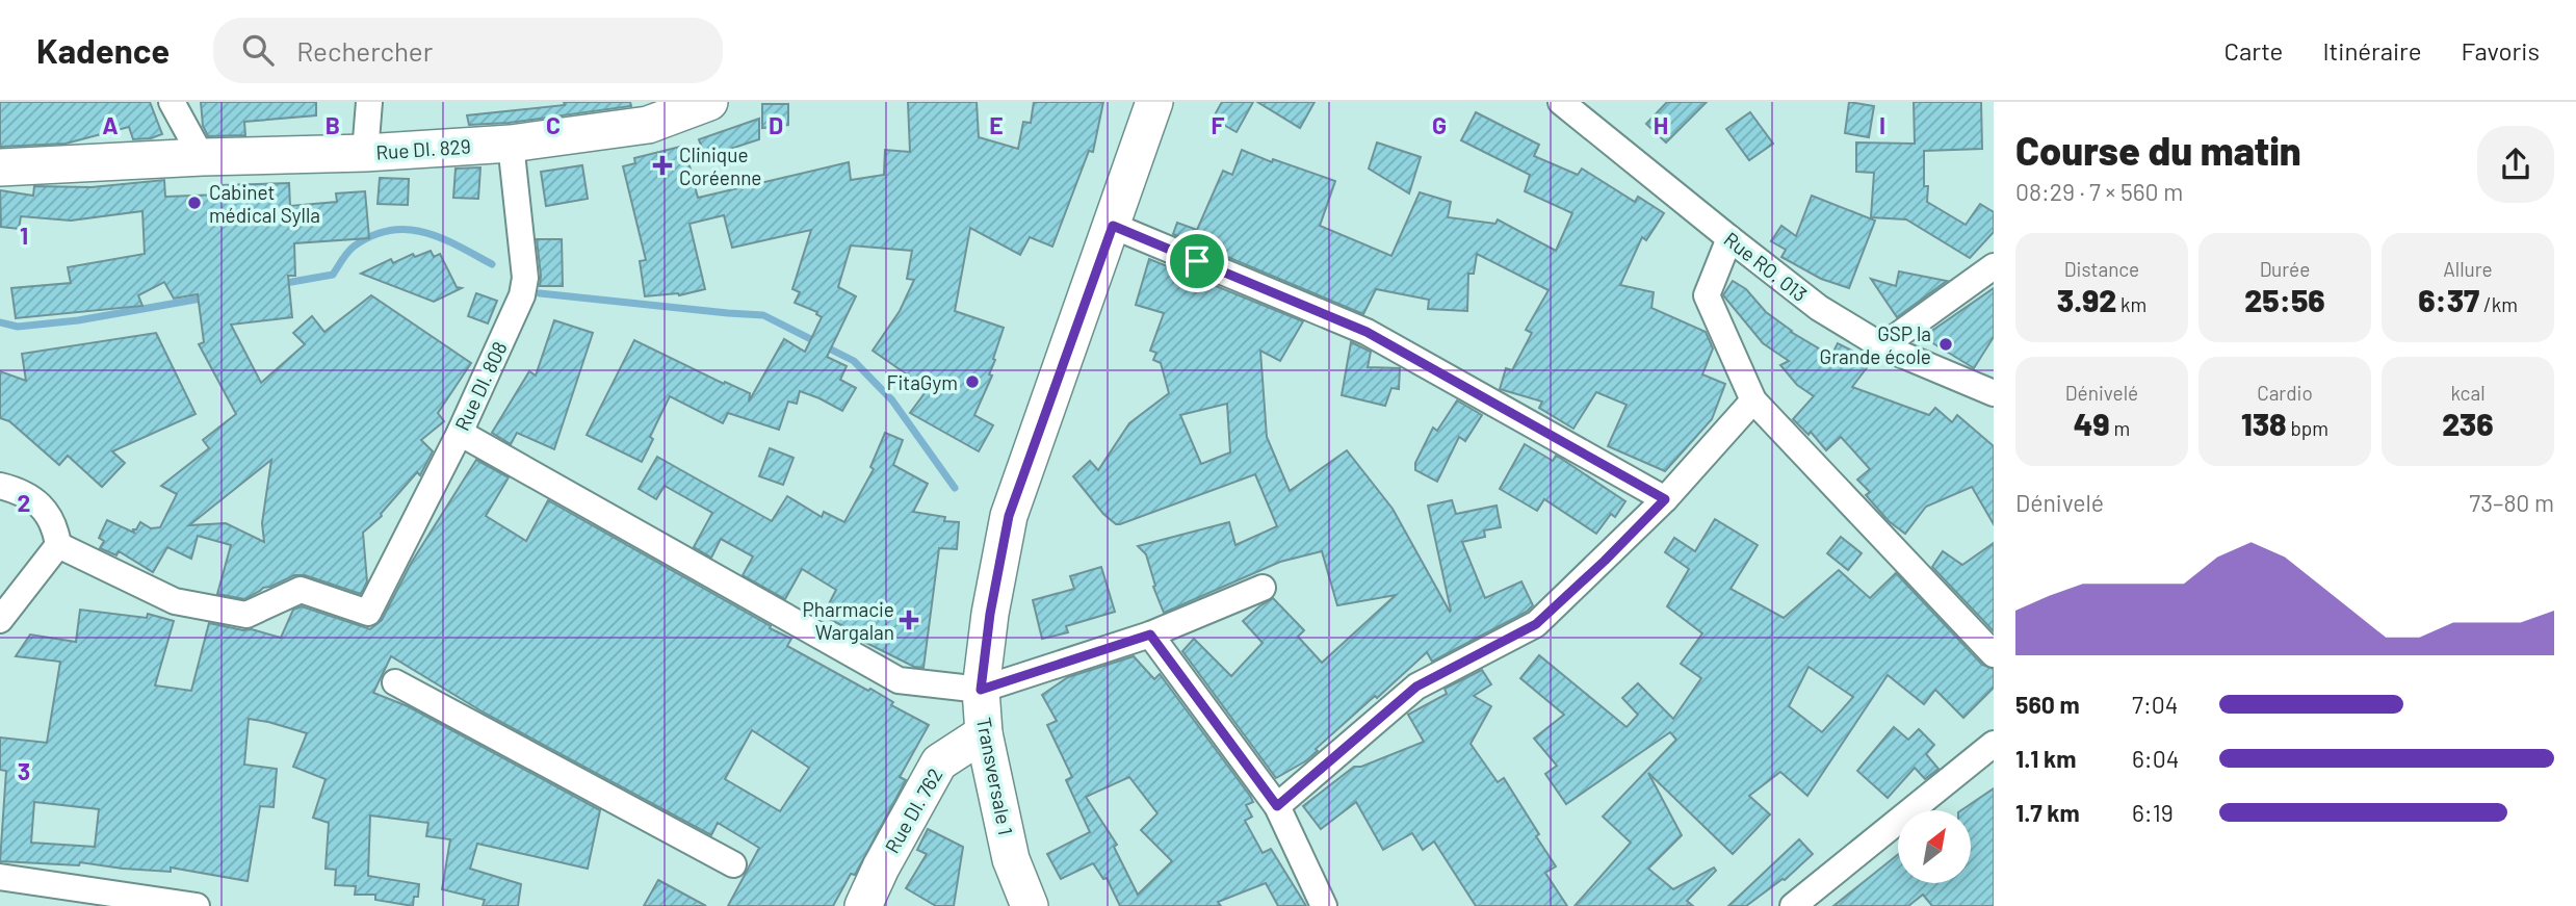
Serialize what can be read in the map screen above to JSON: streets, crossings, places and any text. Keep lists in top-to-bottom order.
{
  "streets": {
    "street": [
      "Rue DI. 829",
      "Rue RO. 013",
      "Rue DI. 808",
      "Transversale 1",
      "Rue DI. 762"
    ]
  },
  "crossings": [
    ["Rue DI. 829", "Rue DI. 808"],
    ["Transversale 1", "Rue DI. 762"]
  ],
  "places": {
    "health": ["Clinique Coréenne", "Pharmacie Wargalan"],
    "other": ["Cabinet médical Sylla", "GSP la Grande école", "FitaGym"]
  },
  "north": "top right",
  "page": {
    "header": "Kadence",
    "search": "Rechercher",
    "nav": ["Carte", "Itinéraire", "Favoris"],
    "heading": ["Course du matin", "08:29 · 7 × 560 m"],
    "stats": [
      ["Distance", "3.92 km"],
      ["Durée", "25:56"],
      ["Allure", "6:37 /km"],
      ["Dénivelé", "49 m"],
      ["Cardio", "138 bpm"],
      ["kcal", "236"]
    ],
    "chart": ["Dénivelé", "73–80 m"],
    "list": [
      {
        "name": "560 m",
        "note": "7:04"
      },
      {
        "name": "1.1 km",
        "note": "6:04"
      },
      {
        "name": "1.7 km",
        "note": "6:19"
      }
    ]
  },
  "grid": {
    "columns": [
      "A",
      "B",
      "C",
      "D",
      "E",
      "F",
      "G",
      "H",
      "I"
    ],
    "rows": ["1", "2", "3"]
  }
}
